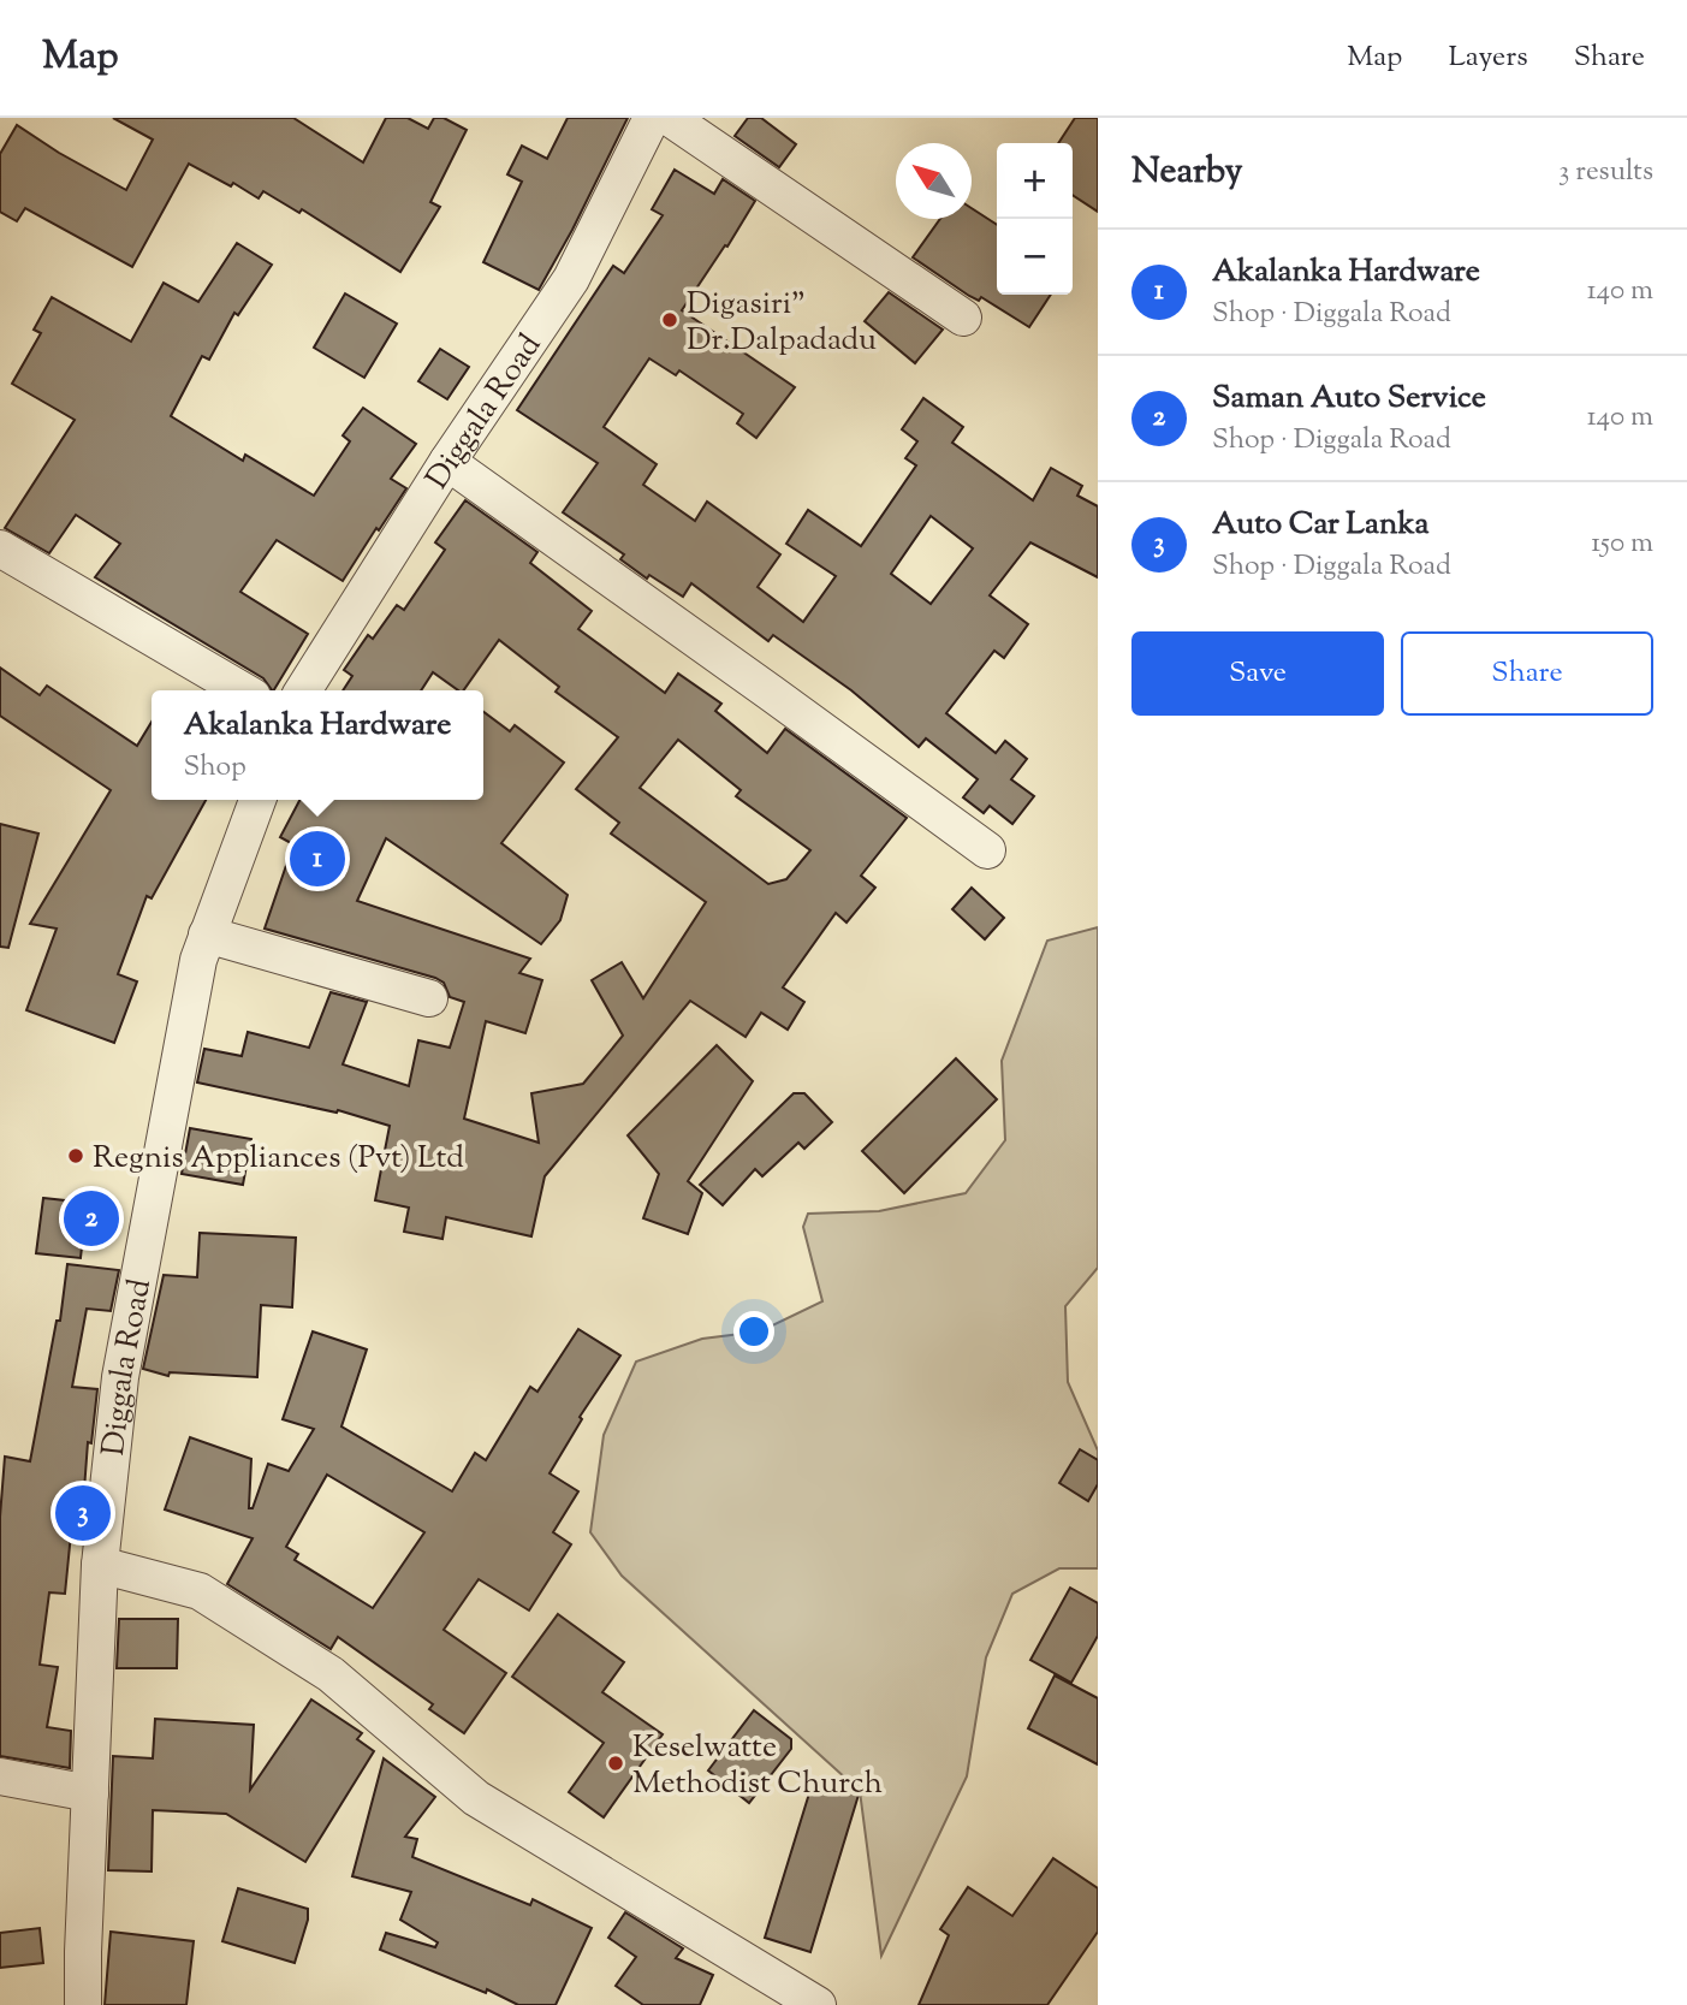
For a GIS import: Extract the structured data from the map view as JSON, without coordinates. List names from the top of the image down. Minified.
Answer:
{"streets":{"street":["Diggala Road"]},"places":["Digasiri\" Dr.Dalpadadu","Regnis Appliances (Pvt) Ltd","Keselwatte Methodist Church"],"north":"top left","page":{"header":"Map","nav":["Map","Layers","Share"],"heading":["Nearby","3 results"],"map_buttons":["+","−"],"list":[{"mark":"1","name":"Akalanka Hardware","note":"Shop · Diggala Road","value":"140 m"},{"mark":"2","name":"Saman Auto Service","note":"Shop · Diggala Road","value":"140 m"},{"mark":"3","name":"Auto Car Lanka","note":"Shop · Diggala Road","value":"150 m"}],"buttons":["Save","Share"],"popup":["Akalanka Hardware","Shop"],"pins":["1","2","3"]}}
